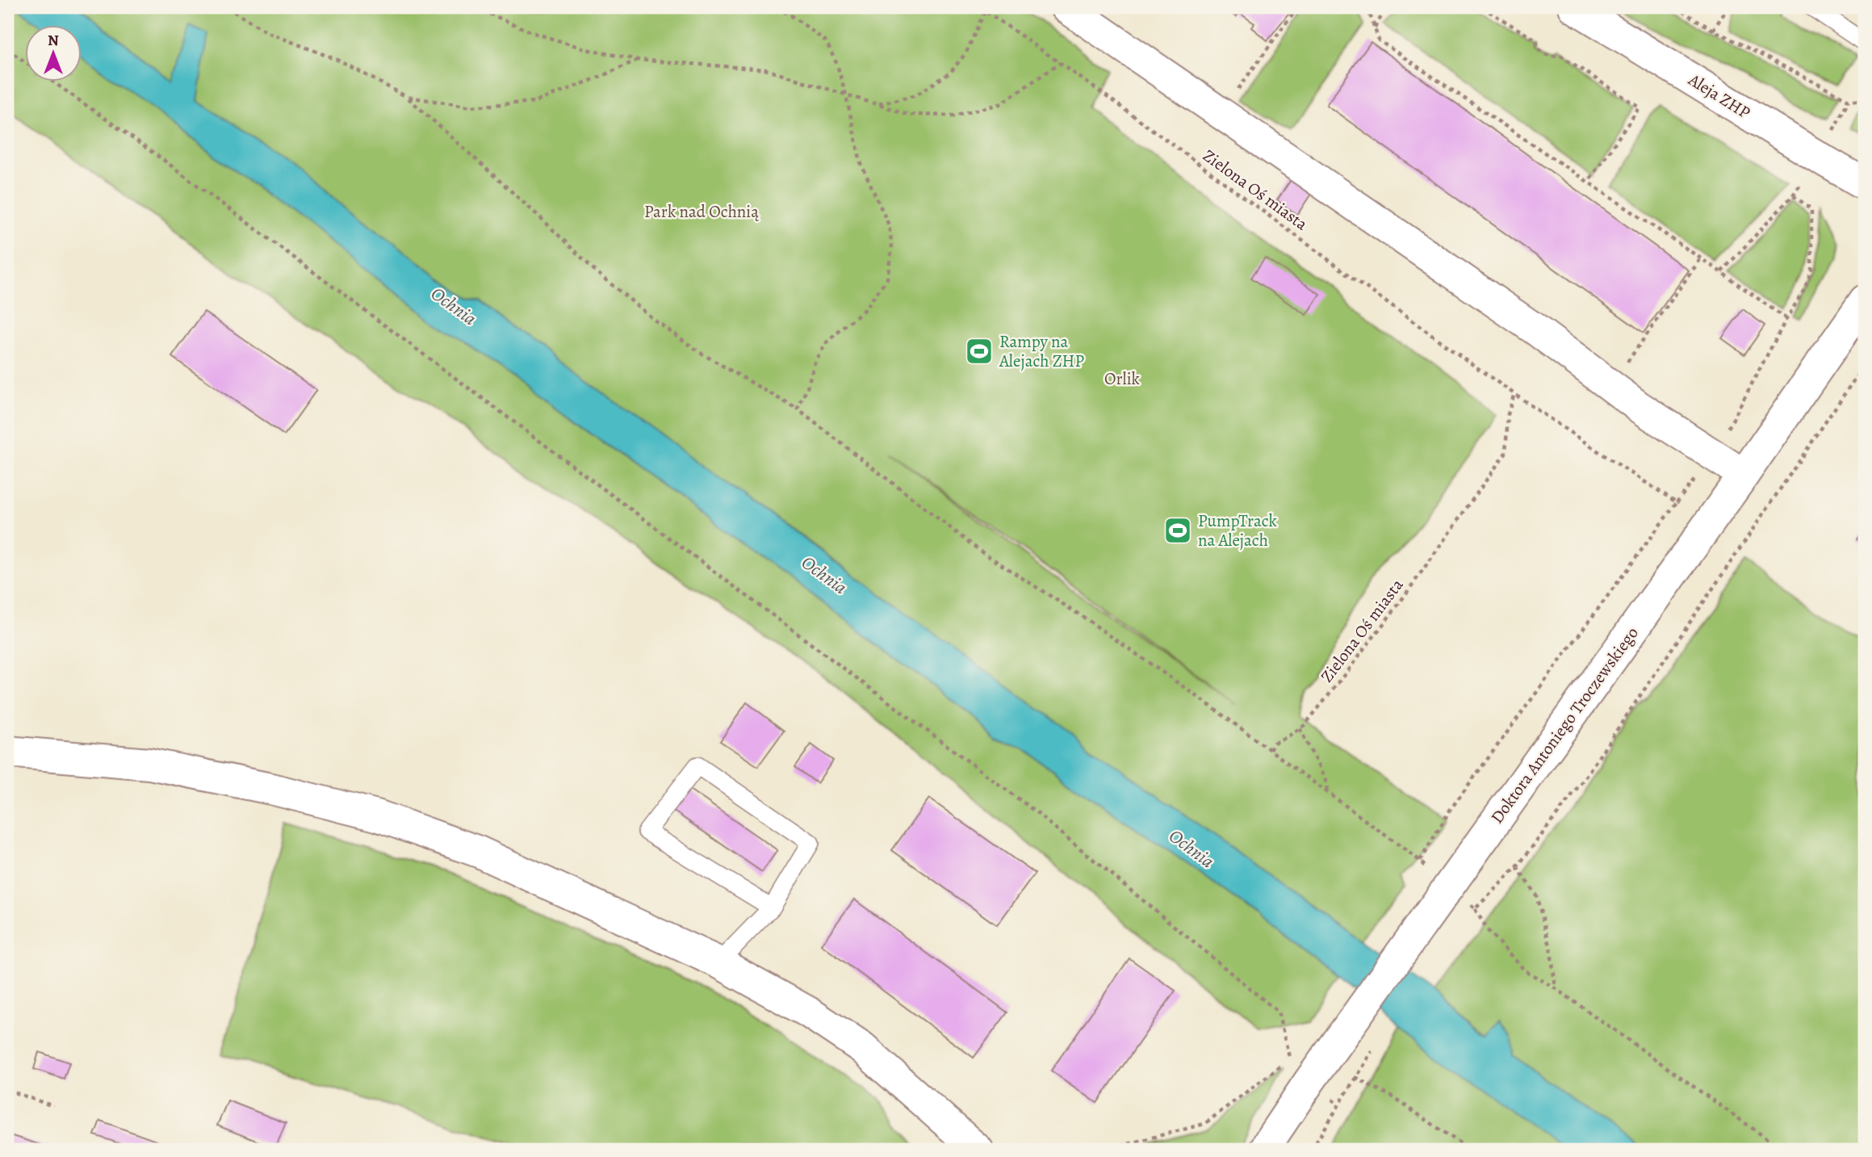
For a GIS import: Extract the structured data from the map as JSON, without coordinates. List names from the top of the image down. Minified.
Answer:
{"streets":{"street":["Aleja ZHP","Doktora Antoniego Troczewskiego"],"path":["Zielona Oś miasta"]},"water":["Ochnia"],"parks":["Park nad Ochnią","Orlik"],"places":{"sports":["Rampy na Alejach ZHP","PumpTrack na Alejach"]},"north":"top"}
